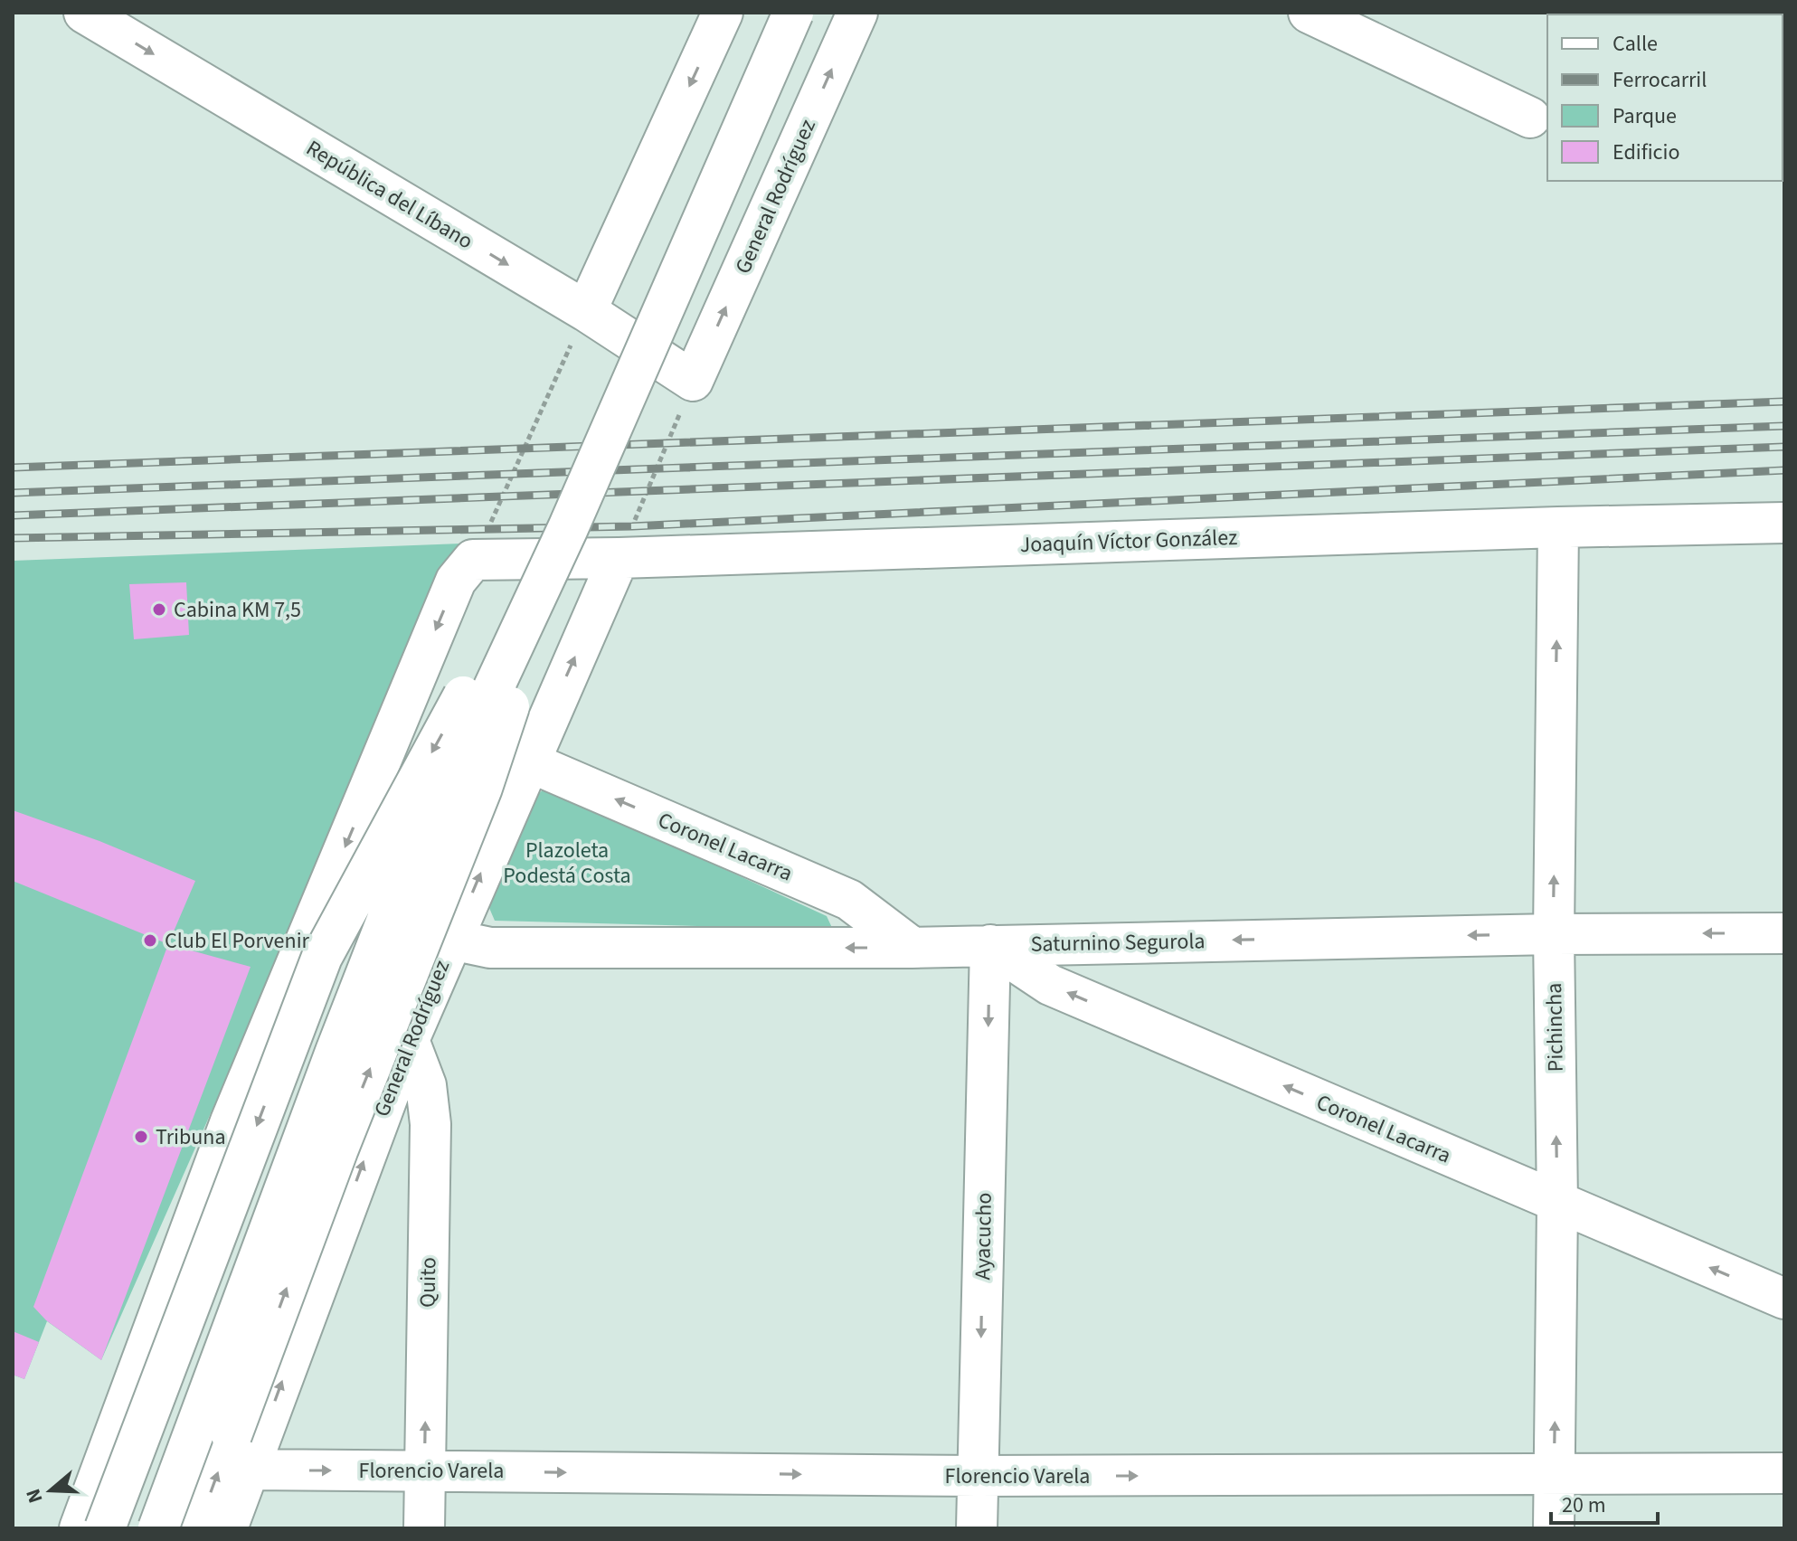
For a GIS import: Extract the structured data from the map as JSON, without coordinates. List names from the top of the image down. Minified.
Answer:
{"streets":{"street":["República del Líbano","General Rodríguez","Joaquín Víctor González","Coronel Lacarra","Saturnino Segurola","Pichincha","Ayacucho","Quito","Florencio Varela"]},"crossings":[["República del Líbano","General Rodríguez"],["General Rodríguez","Joaquín Víctor González"],["General Rodríguez","Coronel Lacarra"],["General Rodríguez","Saturnino Segurola"],["General Rodríguez","Quito"],["General Rodríguez","Florencio Varela"],["Joaquín Víctor González","Pichincha"],["Coronel Lacarra","Saturnino Segurola"],["Coronel Lacarra","Pichincha"],["Coronel Lacarra","Ayacucho"],["Saturnino Segurola","Pichincha"],["Saturnino Segurola","Ayacucho"],["Pichincha","Florencio Varela"],["Ayacucho","Florencio Varela"],["Quito","Florencio Varela"]],"one_way":["República del Líbano","Coronel Lacarra","Saturnino Segurola","Pichincha","Ayacucho","Florencio Varela"],"parks":["Plazoleta Podestá Costa"],"places":["Cabina KM 7,5","Club El Porvenir","Tribuna"],"legend":["Calle","Ferrocarril","Parque","Edificio"],"scale_bar":"20 m","north":"left"}
